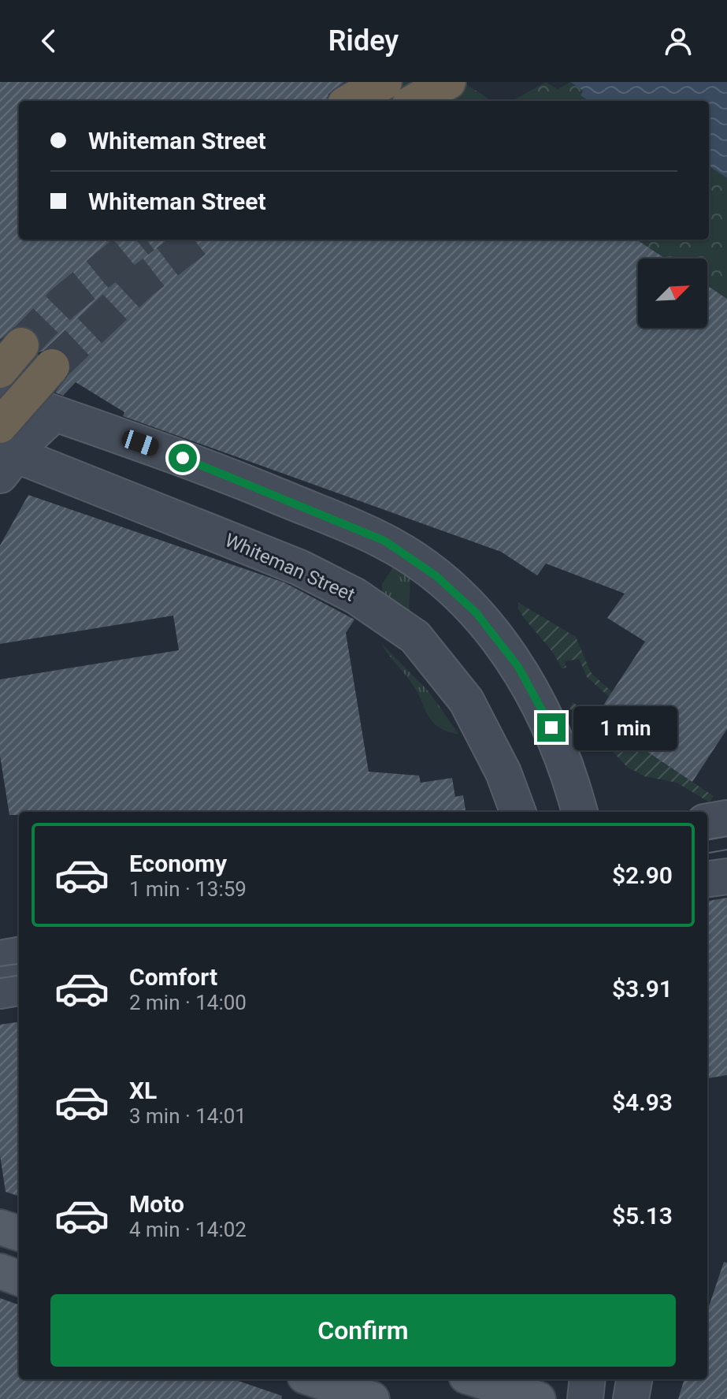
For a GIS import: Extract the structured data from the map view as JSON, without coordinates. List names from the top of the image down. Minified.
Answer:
{"streets":{"street":["Whiteman Street"]},"north":"top right","page":{"header":"Ridey","banner":["Whiteman Street","Whiteman Street"],"bubble":"1 min","list":[{"name":"Economy","note":"1 min · 13:59","value":"$2.90"},{"name":"Comfort","note":"2 min · 14:00","value":"$3.91"},{"name":"XL","note":"3 min · 14:01","value":"$4.93"},{"name":"Moto","note":"4 min · 14:02","value":"$5.13"}],"buttons":"Confirm"}}
